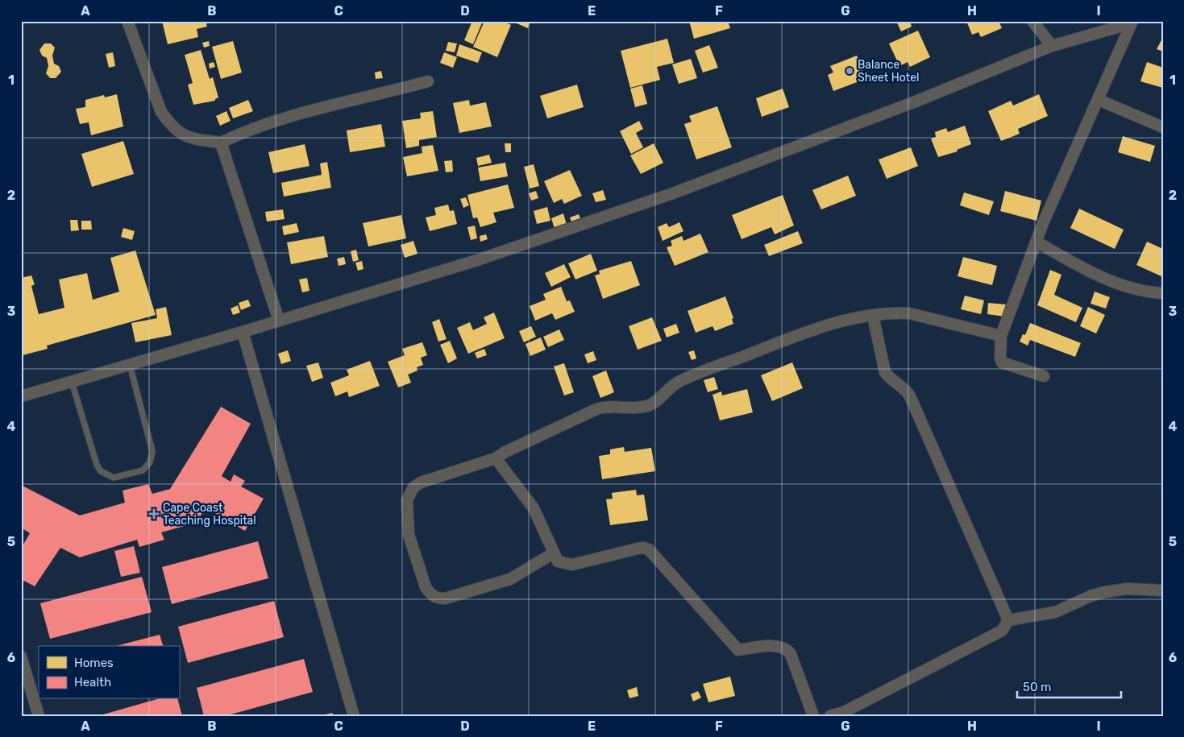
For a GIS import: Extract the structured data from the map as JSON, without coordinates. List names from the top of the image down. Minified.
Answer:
{"places":{"other":["Balance Sheet Hotel"],"health":["Cape Coast Teaching Hospital"]},"legend":["Homes","Health"],"scale_bar":"50 m","grid":{"columns":["A","B","C","D","E","F","G","H","I"],"rows":["1","2","3","4","5","6"]}}
